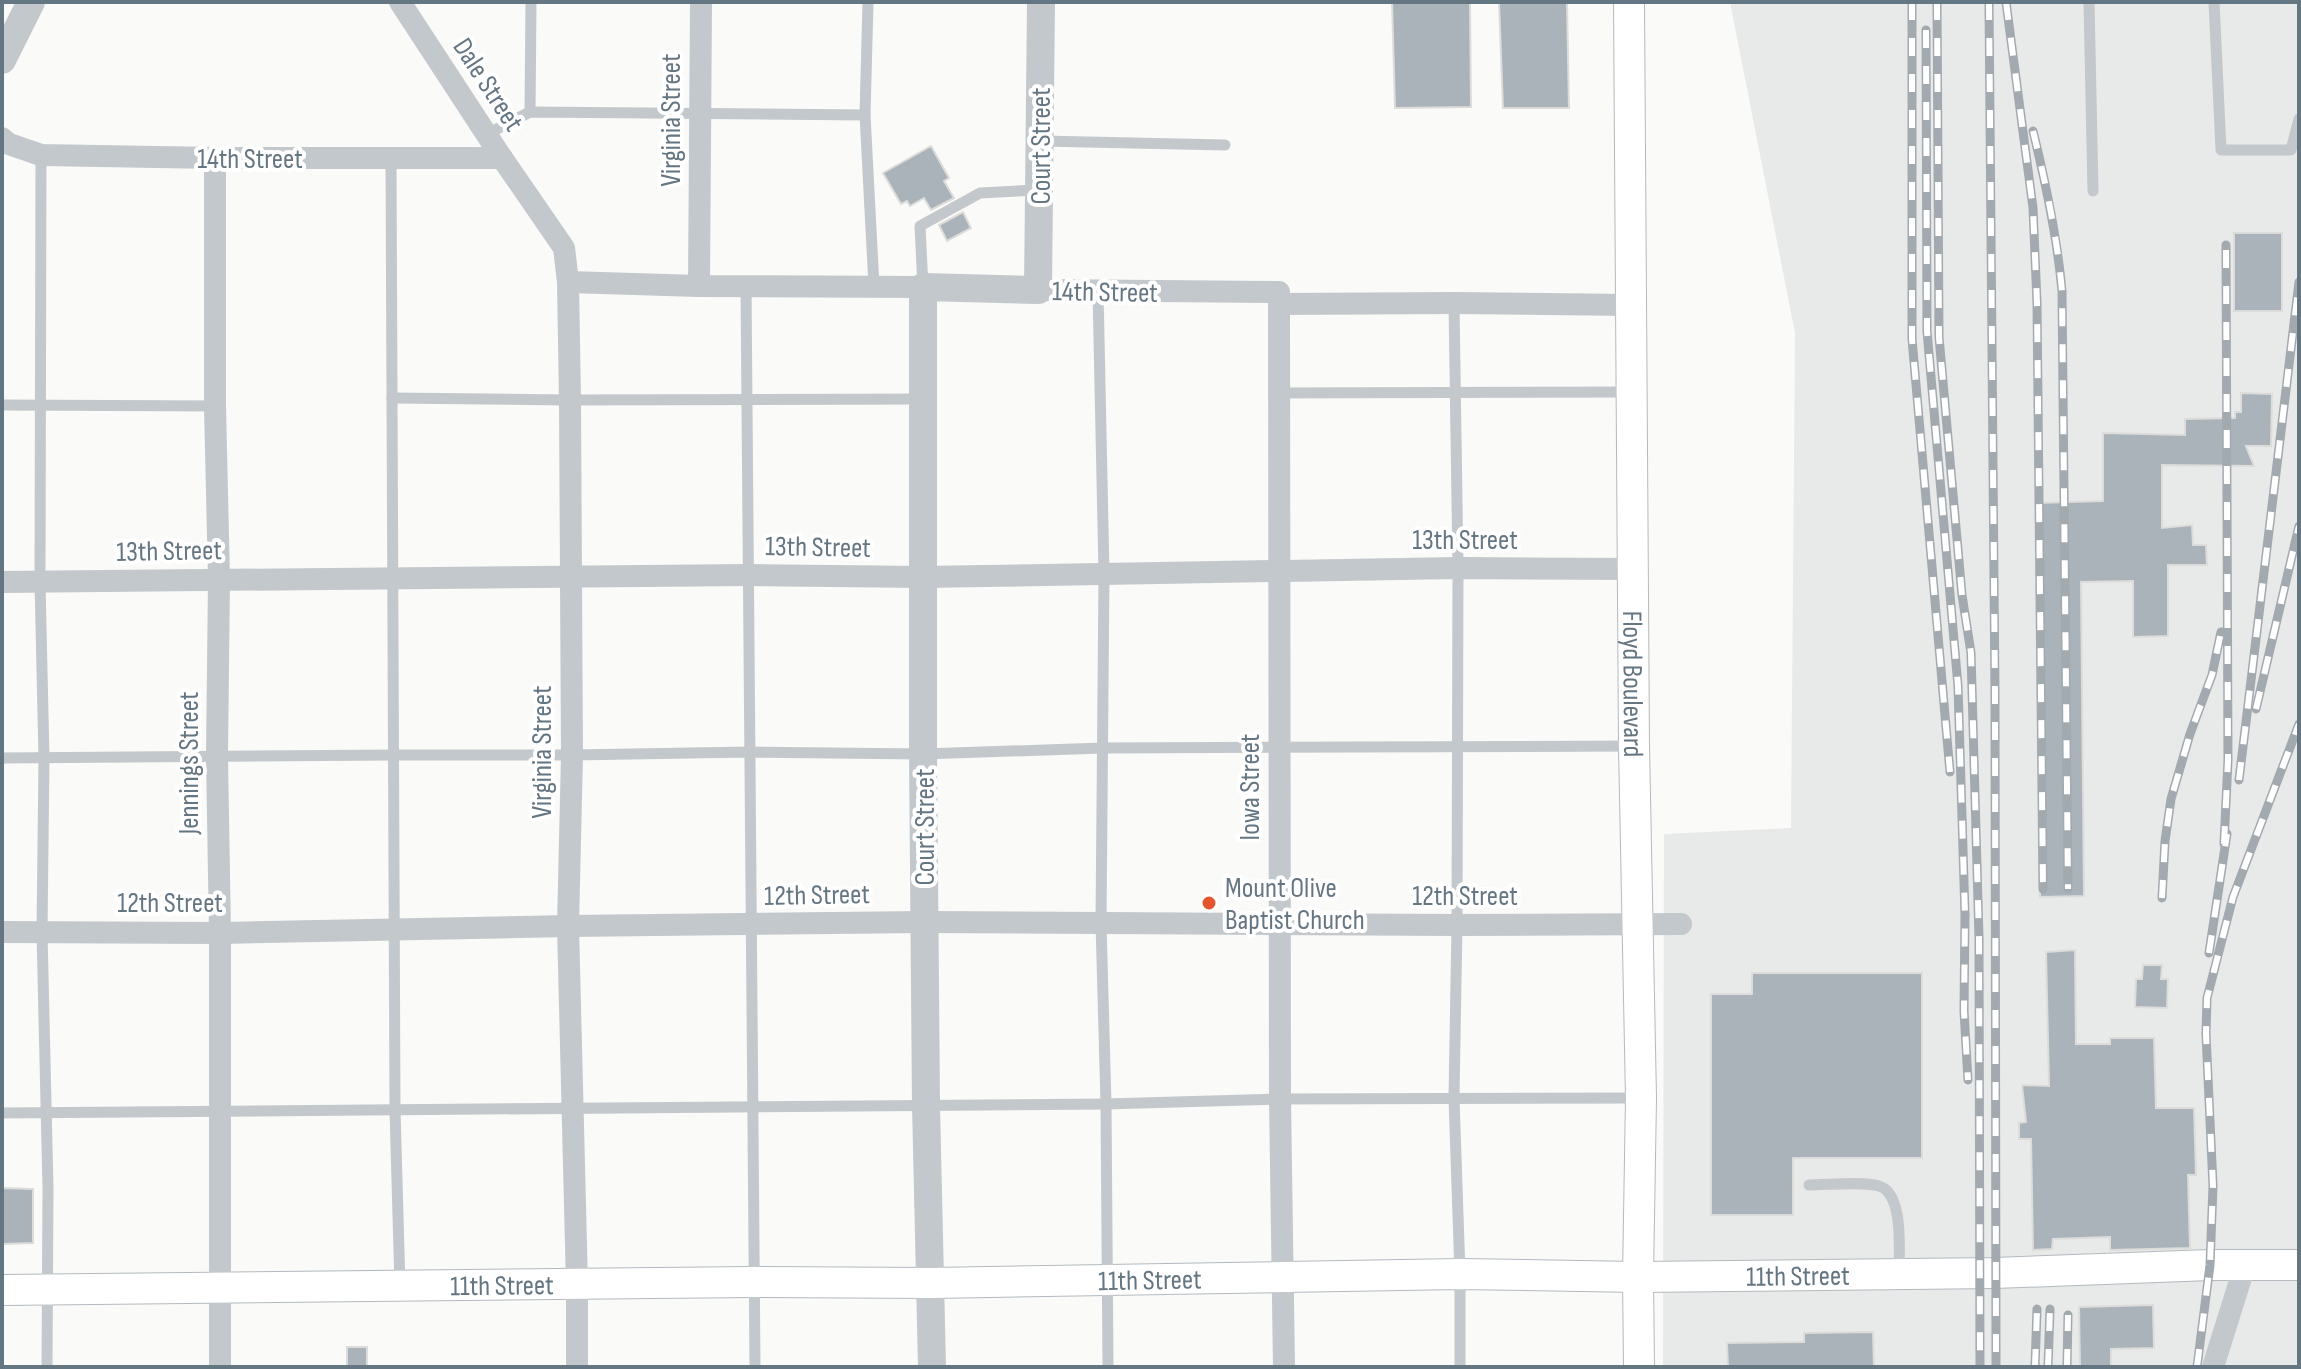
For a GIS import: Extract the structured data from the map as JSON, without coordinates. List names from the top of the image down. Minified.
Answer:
{"streets":{"main road":["Floyd Boulevard","11th Street"],"street":["Dale Street","Virginia Street","Court Street","14th Street","13th Street","Jennings Street","Iowa Street","12th Street"]},"crossings":[["Dale Street","Virginia Street"],["Dale Street","14th Street"],["Virginia Street","14th Street"],["Virginia Street","13th Street"],["Virginia Street","12th Street"],["Virginia Street","11th Street"],["Court Street","14th Street"],["Court Street","13th Street"],["Court Street","12th Street"],["Court Street","11th Street"],["14th Street","Floyd Boulevard"],["14th Street","Jennings Street"],["14th Street","Iowa Street"],["13th Street","Floyd Boulevard"],["13th Street","Jennings Street"],["13th Street","Iowa Street"],["Floyd Boulevard","12th Street"],["Floyd Boulevard","11th Street"],["Jennings Street","12th Street"],["Jennings Street","11th Street"],["Iowa Street","12th Street"],["Iowa Street","11th Street"]],"places":["Mount Olive Baptist Church"]}
